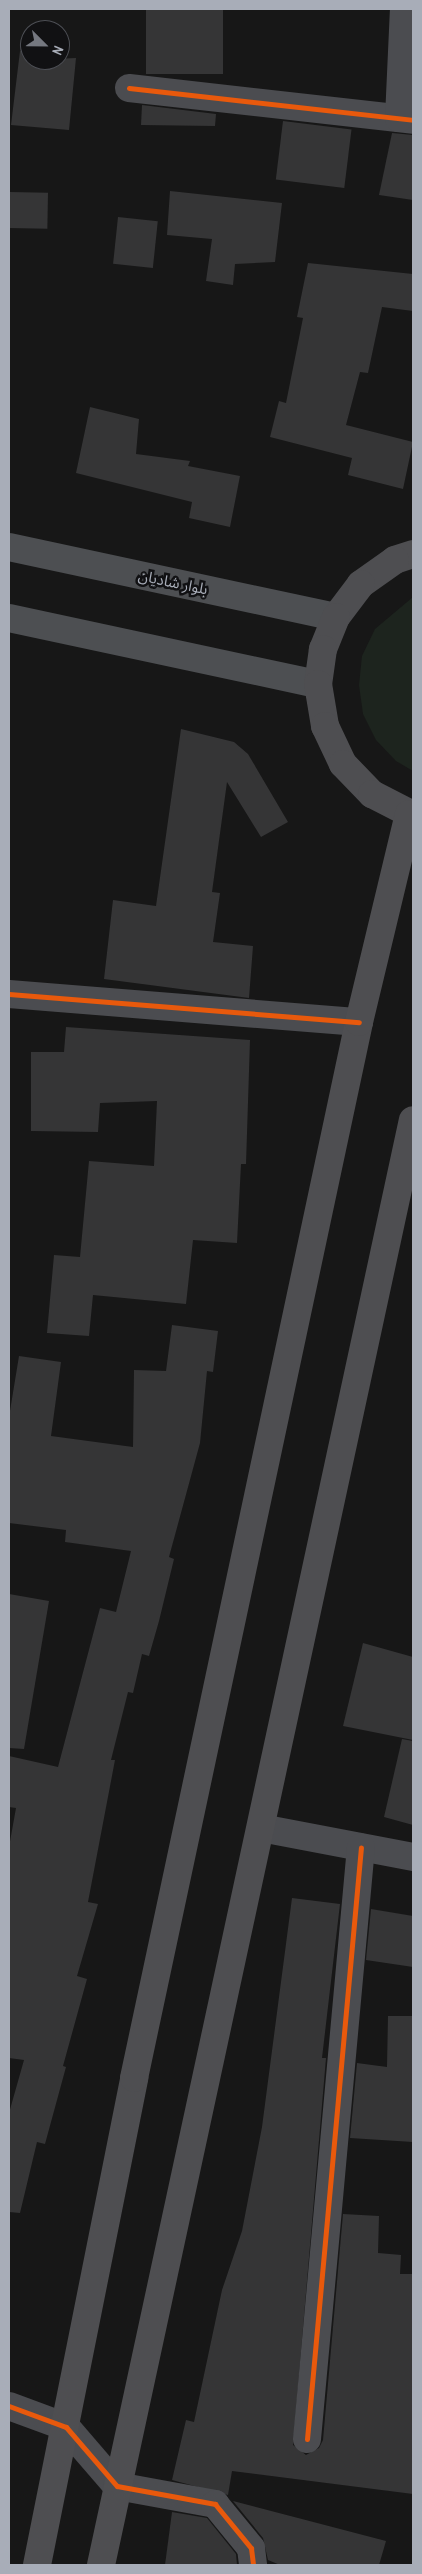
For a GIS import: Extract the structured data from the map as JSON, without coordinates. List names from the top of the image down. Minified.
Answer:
{"streets":{"main road":["بلوار شادیان"]},"north":"bottom right"}
